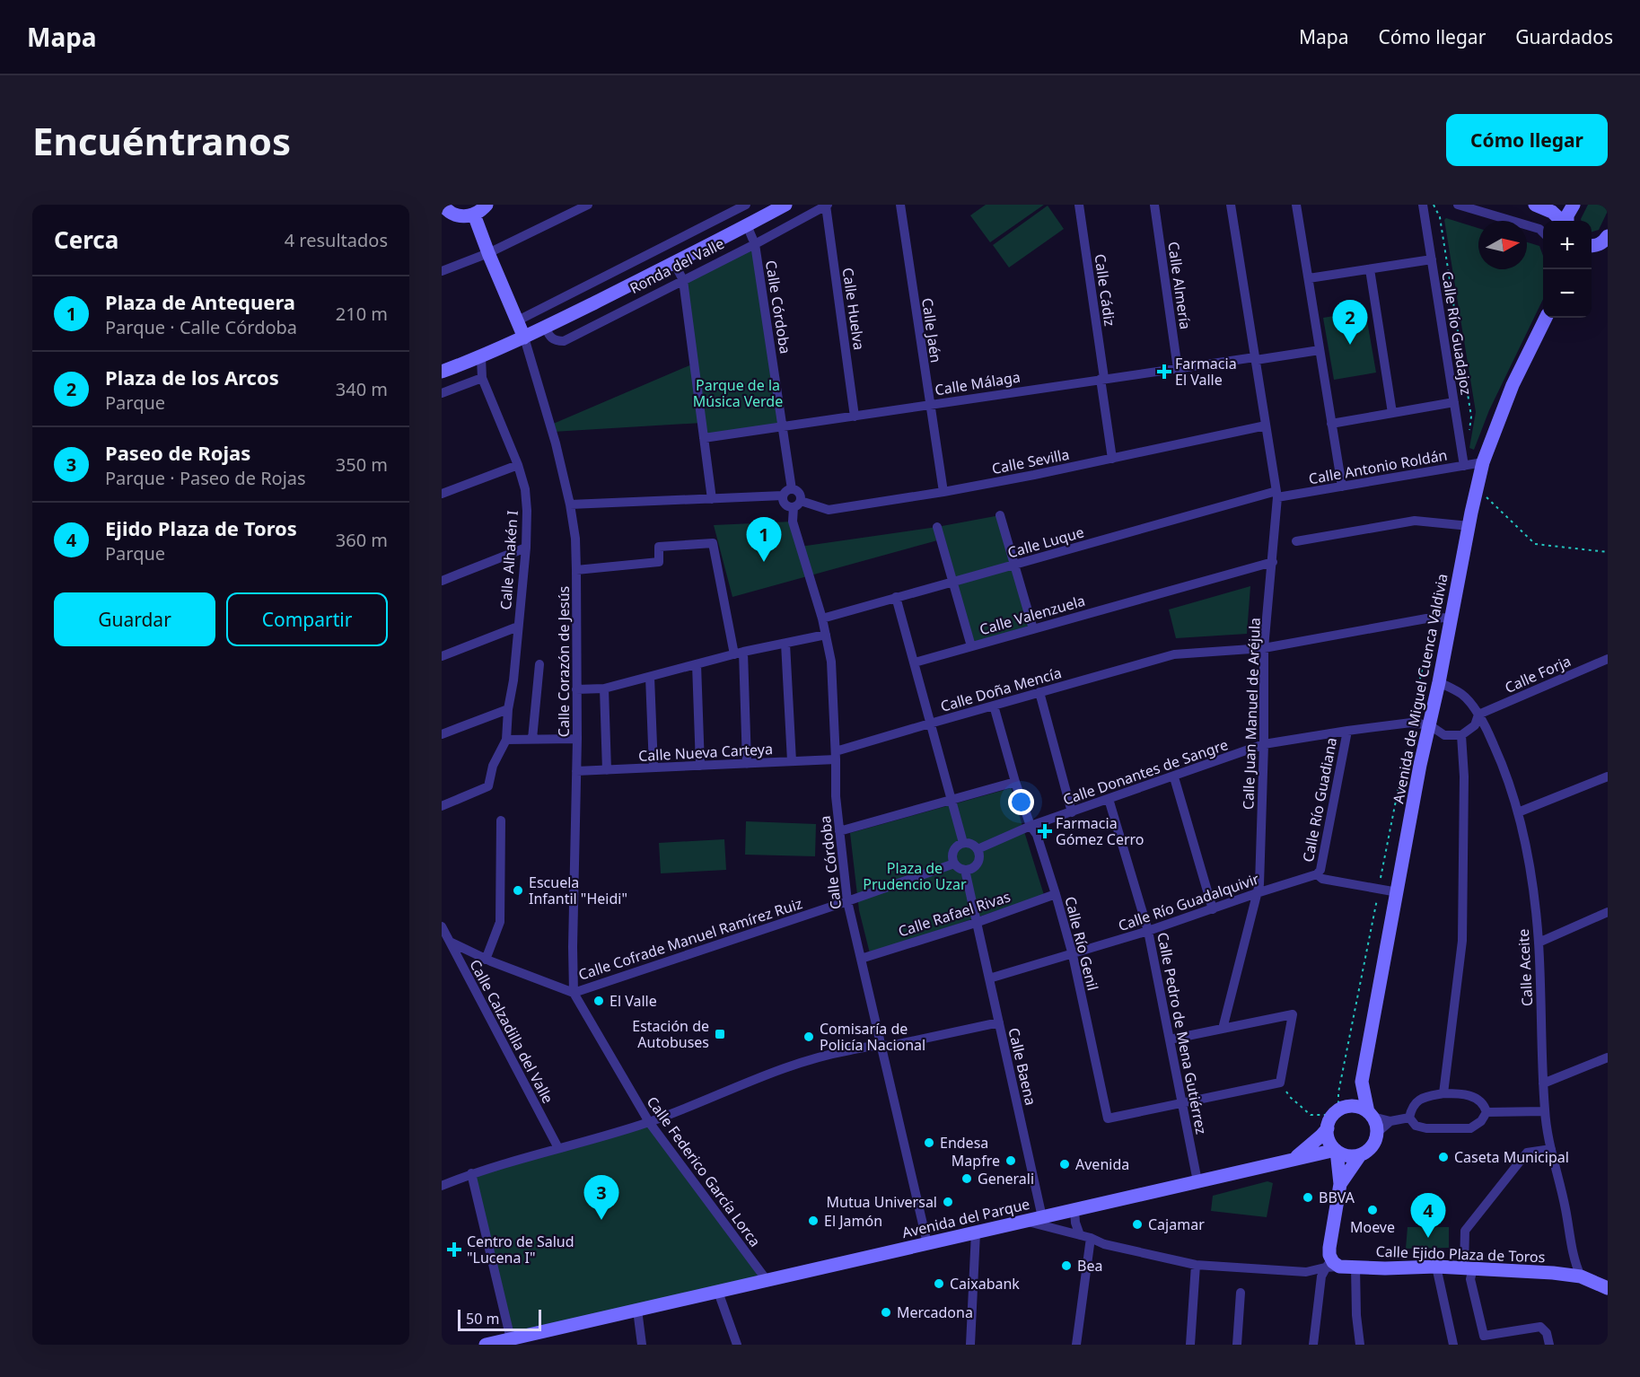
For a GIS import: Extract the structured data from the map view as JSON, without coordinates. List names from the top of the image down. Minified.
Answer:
{"streets":{"street":["Ronda del Valle","Calle Almería","Calle Cádiz","Calle Córdoba","Calle Huelva","Calle Jaén","Calle Río Guadajoz","Calle Málaga","Calle Sevilla","Calle Antonio Roldán","Calle Luque","Calle Alhakén I","Calle Valenzuela","Calle Corazón de Jesús","Calle Forja","Avenida de Miguel Cuenca Valdivia","Calle Doña Mencía","Calle Juan Manuel de Aréjula","Calle Nueva Carteya","Calle Donantes de Sangre","Calle Río Guadiana","Calle Río Guadalquivir","Calle Rafael Rivas","Calle Cofrade Manuel Ramírez Ruiz","Calle Río Genil","Calle Aceite","Calle Calzadilla del Valle","Calle Pedro de Mena Gutiérrez","Calle Baena","Calle Federico García Lorca","Avenida del Parque","Calle Ejido Plaza de Toros"]},"crossings":[["Ronda del Valle","Calle Córdoba"],["Ronda del Valle","Calle Huelva"],["Ronda del Valle","Calle Alhakén I"],["Ronda del Valle","Calle Corazón de Jesús"],["Calle Almería","Calle Málaga"],["Calle Cádiz","Calle Málaga"],["Calle Cádiz","Calle Sevilla"],["Calle Córdoba","Calle Málaga"],["Calle Córdoba","Calle Sevilla"],["Calle Córdoba","Calle Luque"],["Calle Córdoba","Calle Doña Mencía"],["Calle Córdoba","Calle Nueva Carteya"],["Calle Córdoba","Calle Rafael Rivas"],["Calle Córdoba","Calle Cofrade Manuel Ramírez Ruiz"],["Calle Córdoba","Avenida del Parque"],["Calle Huelva","Calle Málaga"],["Calle Jaén","Calle Málaga"],["Calle Jaén","Calle Sevilla"],["Calle Río Guadajoz","Calle Antonio Roldán"],["Calle Málaga","Calle Juan Manuel de Aréjula"],["Calle Sevilla","Calle Juan Manuel de Aréjula"],["Calle Antonio Roldán","Calle Luque"],["Calle Antonio Roldán","Avenida de Miguel Cuenca Valdivia"],["Calle Antonio Roldán","Calle Juan Manuel de Aréjula"],["Calle Luque","Calle Juan Manuel de Aréjula"],["Calle Valenzuela","Calle Juan Manuel de Aréjula"],["Calle Corazón de Jesús","Calle Nueva Carteya"],["Calle Corazón de Jesús","Calle Cofrade Manuel Ramírez Ruiz"],["Calle Corazón de Jesús","Calle Federico García Lorca"],["Calle Forja","Calle Aceite"],["Avenida de Miguel Cuenca Valdivia","Calle Doña Mencía"],["Avenida de Miguel Cuenca Valdivia","Calle Donantes de Sangre"],["Avenida de Miguel Cuenca Valdivia","Calle Aceite"],["Avenida de Miguel Cuenca Valdivia","Avenida del Parque"],["Calle Doña Mencía","Calle Juan Manuel de Aréjula"],["Calle Doña Mencía","Calle Nueva Carteya"],["Calle Doña Mencía","Calle Río Genil"],["Calle Juan Manuel de Aréjula","Calle Donantes de Sangre"],["Calle Juan Manuel de Aréjula","Calle Río Guadalquivir"],["Calle Donantes de Sangre","Calle Río Guadiana"],["Calle Donantes de Sangre","Calle Río Genil"],["Calle Donantes de Sangre","Calle Pedro de Mena Gutiérrez"],["Calle Donantes de Sangre","Calle Baena"],["Calle Río Guadiana","Calle Río Guadalquivir"],["Calle Río Guadalquivir","Calle Río Genil"],["Calle Río Guadalquivir","Calle Pedro de Mena Gutiérrez"],["Calle Río Guadalquivir","Calle Baena"],["Calle Rafael Rivas","Calle Río Genil"],["Calle Rafael Rivas","Calle Baena"],["Calle Cofrade Manuel Ramírez Ruiz","Calle Federico García Lorca"],["Calle Río Genil","Calle Pedro de Mena Gutiérrez"],["Calle Aceite","Calle Ejido Plaza de Toros"],["Calle Pedro de Mena Gutiérrez","Avenida del Parque"],["Calle Baena","Avenida del Parque"],["Calle Federico García Lorca","Avenida del Parque"],["Avenida del Parque","Calle Ejido Plaza de Toros"]],"parks":["Parque de la Música Verde","Plaza de Prudencio Uzar"],"places":{"health":["Farmacia El Valle","Farmacia Gómez Cerro","Centro de Salud \"Lucena I\""],"other":["Escuela Infantil \"Heidi\"","El Valle","Comisaría de Policía Nacional","Endesa","Caseta Municipal","Mapfre","Avenida","Generali","BBVA","Mutua Universal","Moeve","El Jamón","Cajamar","Bea","Caixabank","Mercadona"],"transit":["Estación de Autobuses"]},"scale_bar":"50 m","north":"right","page":{"header":"Mapa","nav":["Mapa","Cómo llegar","Guardados"],"buttons":["Cómo llegar",["Guardar","Compartir"]],"title":"Encuéntranos","heading":["Cerca","4 resultados"],"map_buttons":["+","−"],"list":[{"mark":"1","name":"Plaza de Antequera","note":"Parque · Calle Córdoba","value":"210 m"},{"mark":"2","name":"Plaza de los Arcos","note":"Parque","value":"340 m"},{"mark":"3","name":"Paseo de Rojas","note":"Parque · Paseo de Rojas","value":"350 m"},{"mark":"4","name":"Ejido Plaza de Toros","note":"Parque","value":"360 m"}],"pins":["2","1","3","4"],"scale":"50 m"}}
